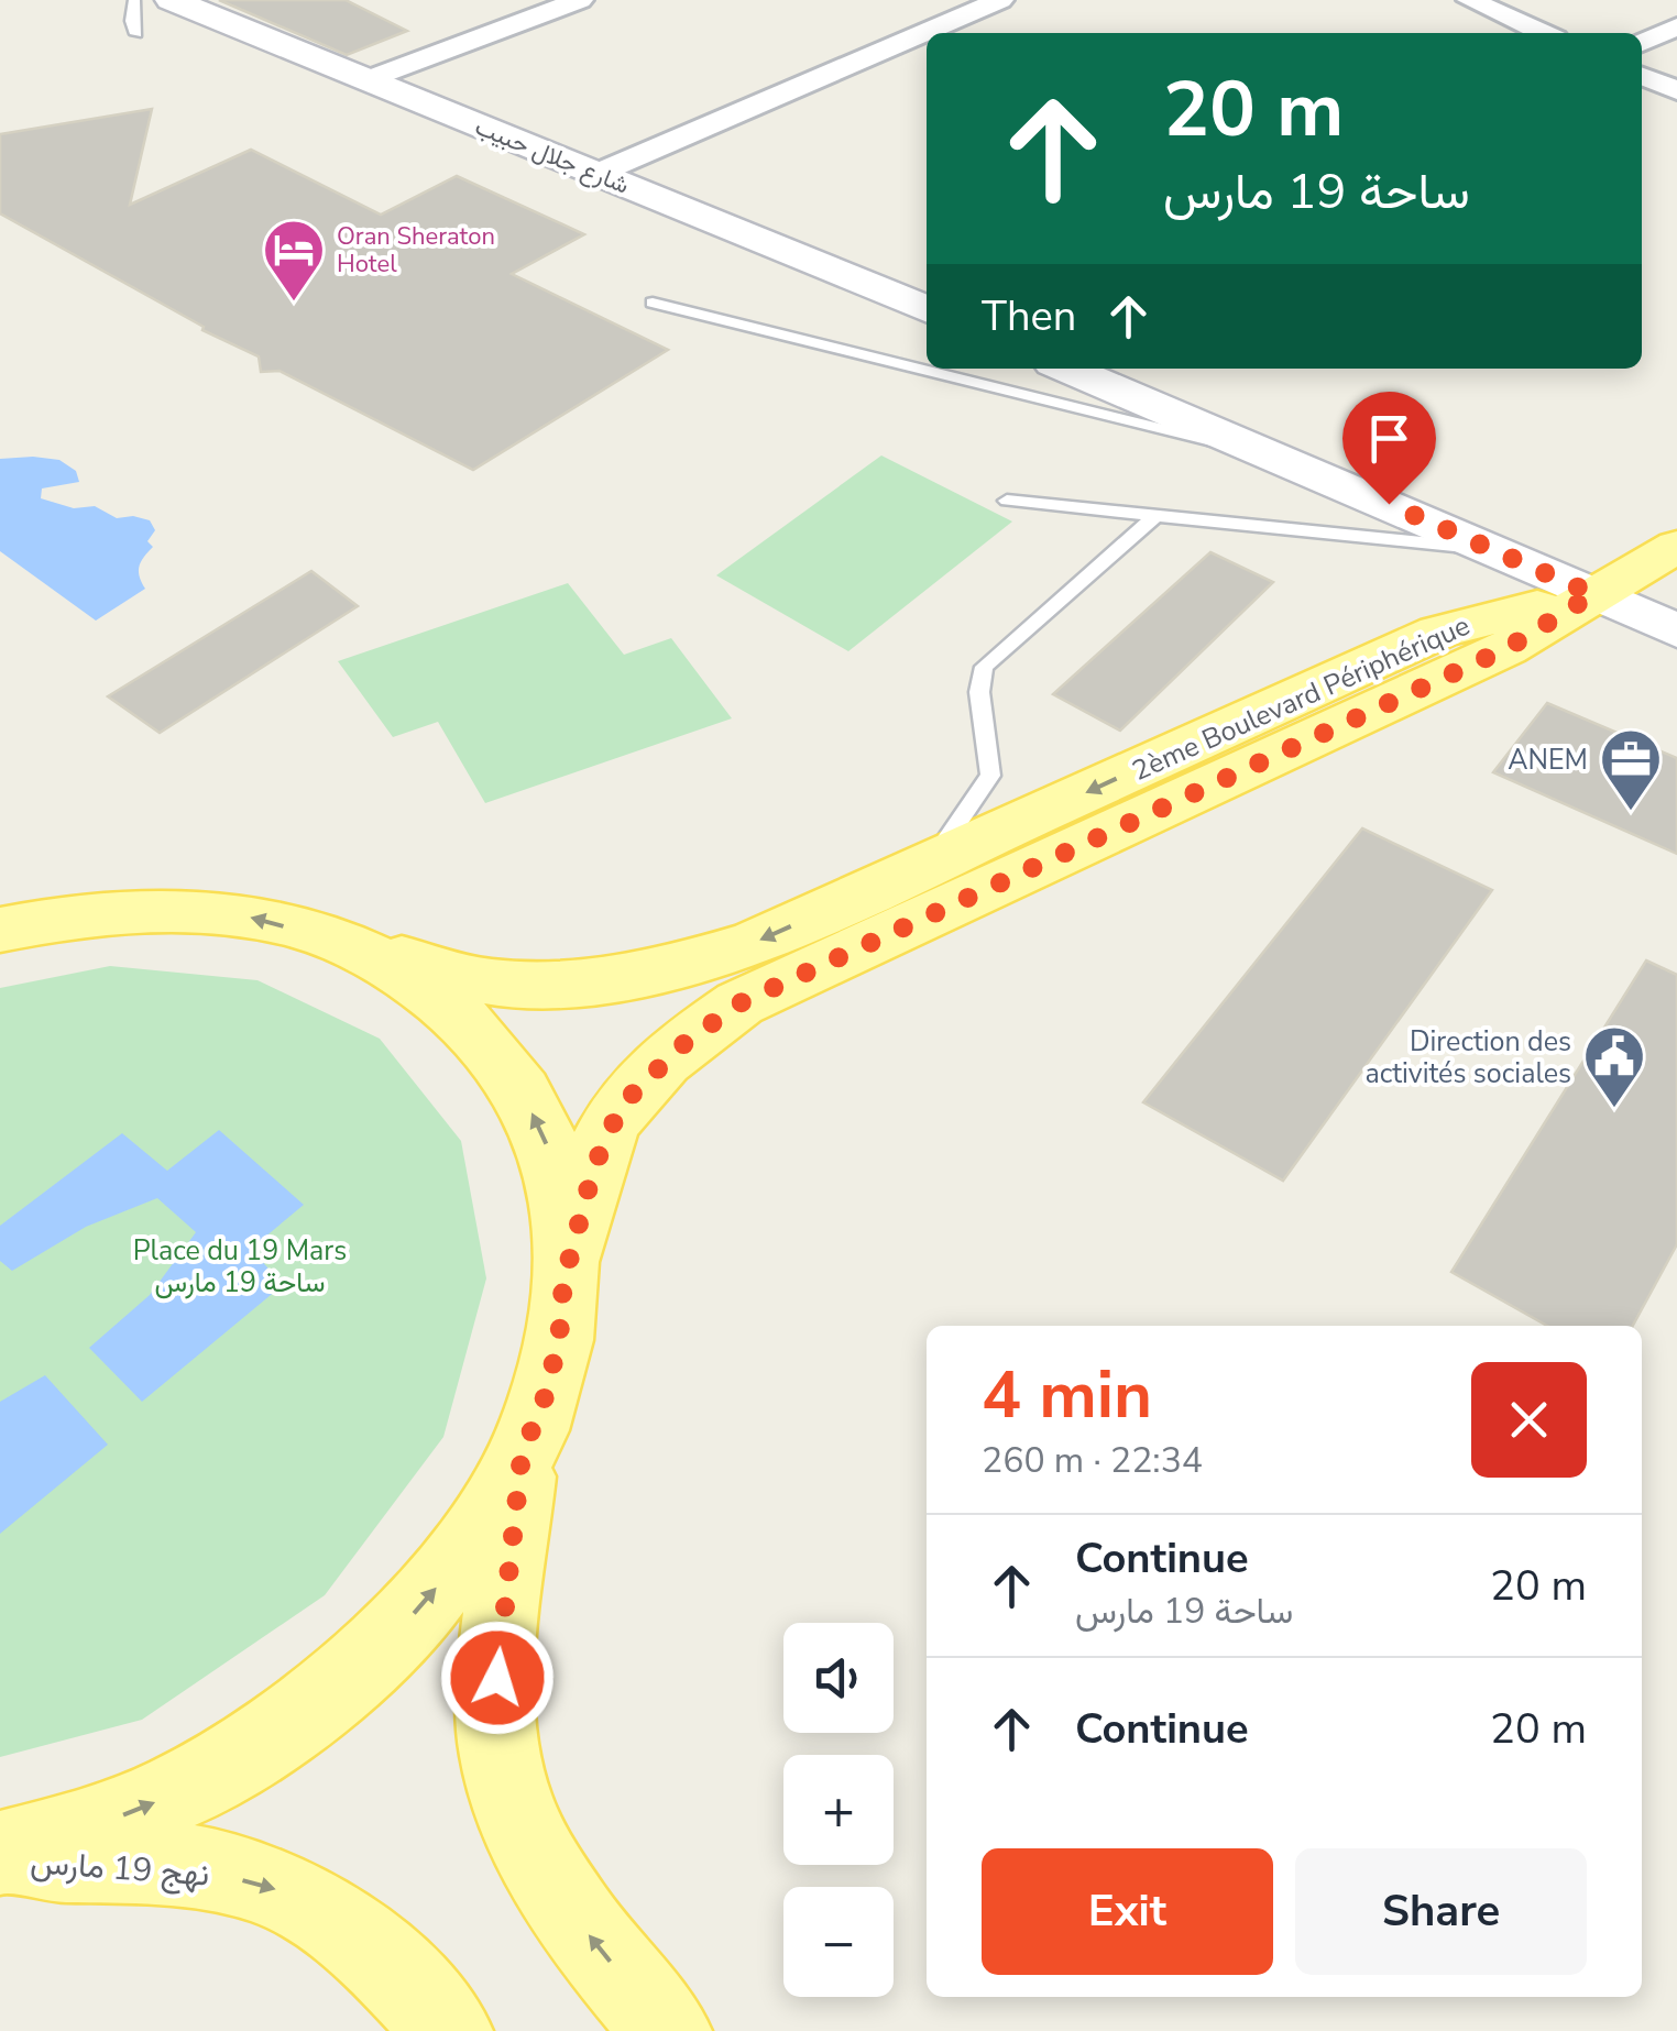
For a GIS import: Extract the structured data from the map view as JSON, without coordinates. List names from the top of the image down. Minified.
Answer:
{"streets":{"main road":["2ème Boulevard Périphérique","نهج 19 مارس"],"street":["شارع جلال حبيب"]},"one_way":["نهج 19 مارس"],"parks":["Place du 19 Mars ساحة 19 مارس"],"places":{"hotel":["Oran Sheraton Hotel"],"office":["ANEM"],"public building":["Direction des activités sociales"]},"page":{"turn":["20 m","ساحة 19 مارس"],"then":"Then","heading":["4 min","260 m · 22:34"],"list":[{"name":"Continue","note":"ساحة 19 مارس","value":"20 m"},{"name":"Continue","value":"20 m"}],"map_buttons":["+","−"],"buttons":["Exit","Share"]}}
